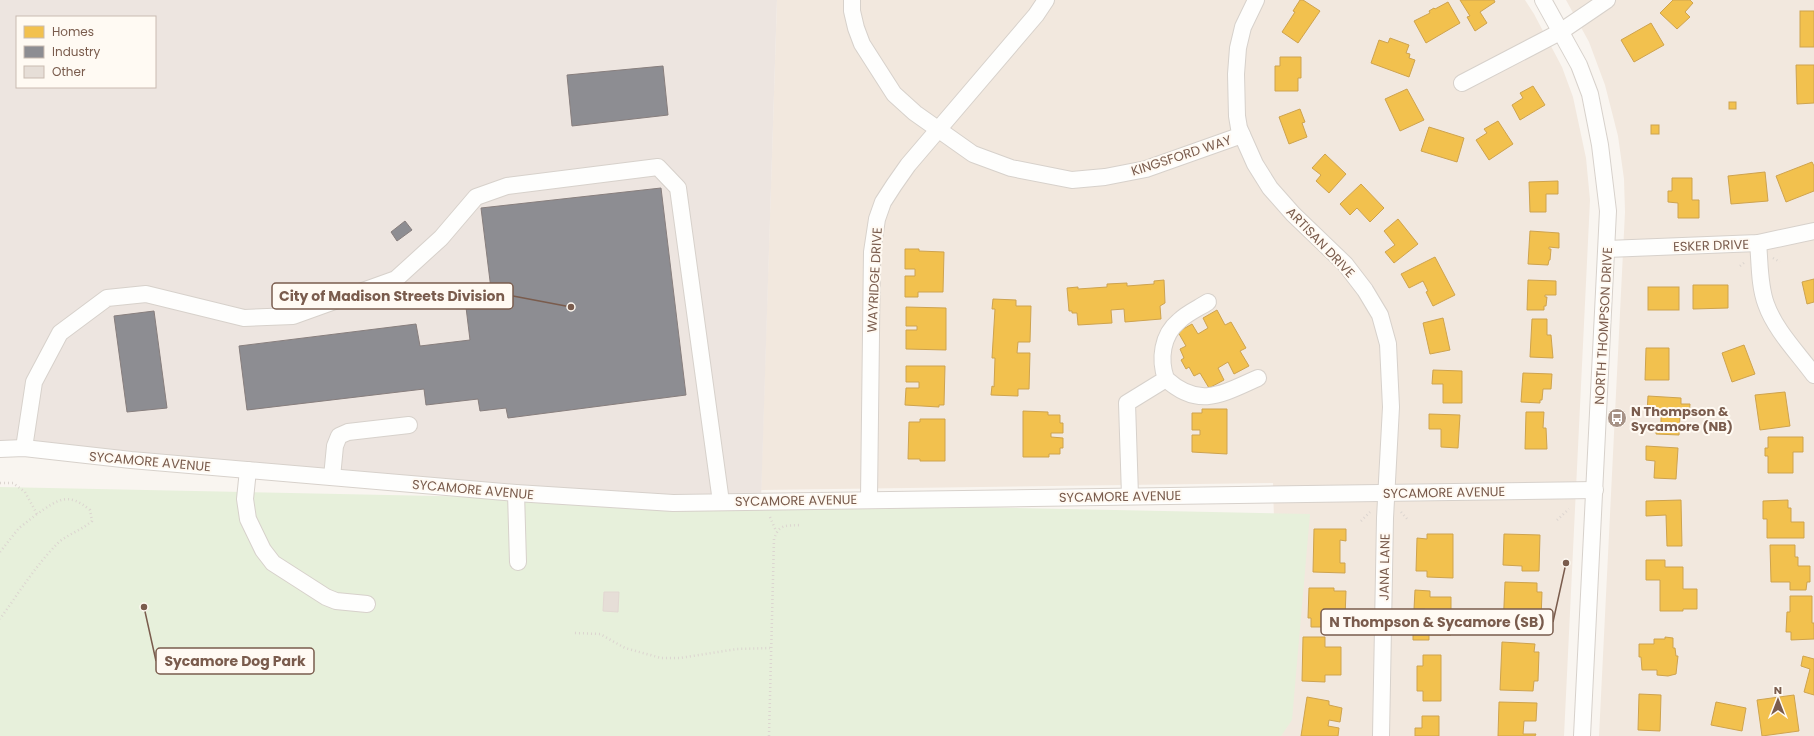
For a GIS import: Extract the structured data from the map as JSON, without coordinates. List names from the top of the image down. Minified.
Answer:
{"streets":{"street":["KINGSFORD WAY","ARTISAN DRIVE","ESKER DRIVE","WAYRIDGE DRIVE","NORTH THOMPSON DRIVE","SYCAMORE AVENUE","JANA LANE"]},"crossings":[["KINGSFORD WAY","ARTISAN DRIVE"],["KINGSFORD WAY","WAYRIDGE DRIVE"],["ARTISAN DRIVE","SYCAMORE AVENUE"],["ARTISAN DRIVE","JANA LANE"],["ESKER DRIVE","NORTH THOMPSON DRIVE"],["WAYRIDGE DRIVE","SYCAMORE AVENUE"],["NORTH THOMPSON DRIVE","SYCAMORE AVENUE"],["SYCAMORE AVENUE","JANA LANE"]],"places":{"other":["City of Madison Streets Division","N Thompson & Sycamore (SB)","Sycamore Dog Park"],"bus stop":["N Thompson & Sycamore (NB)"]},"legend":["Homes","Industry","Other"],"north":"top"}
